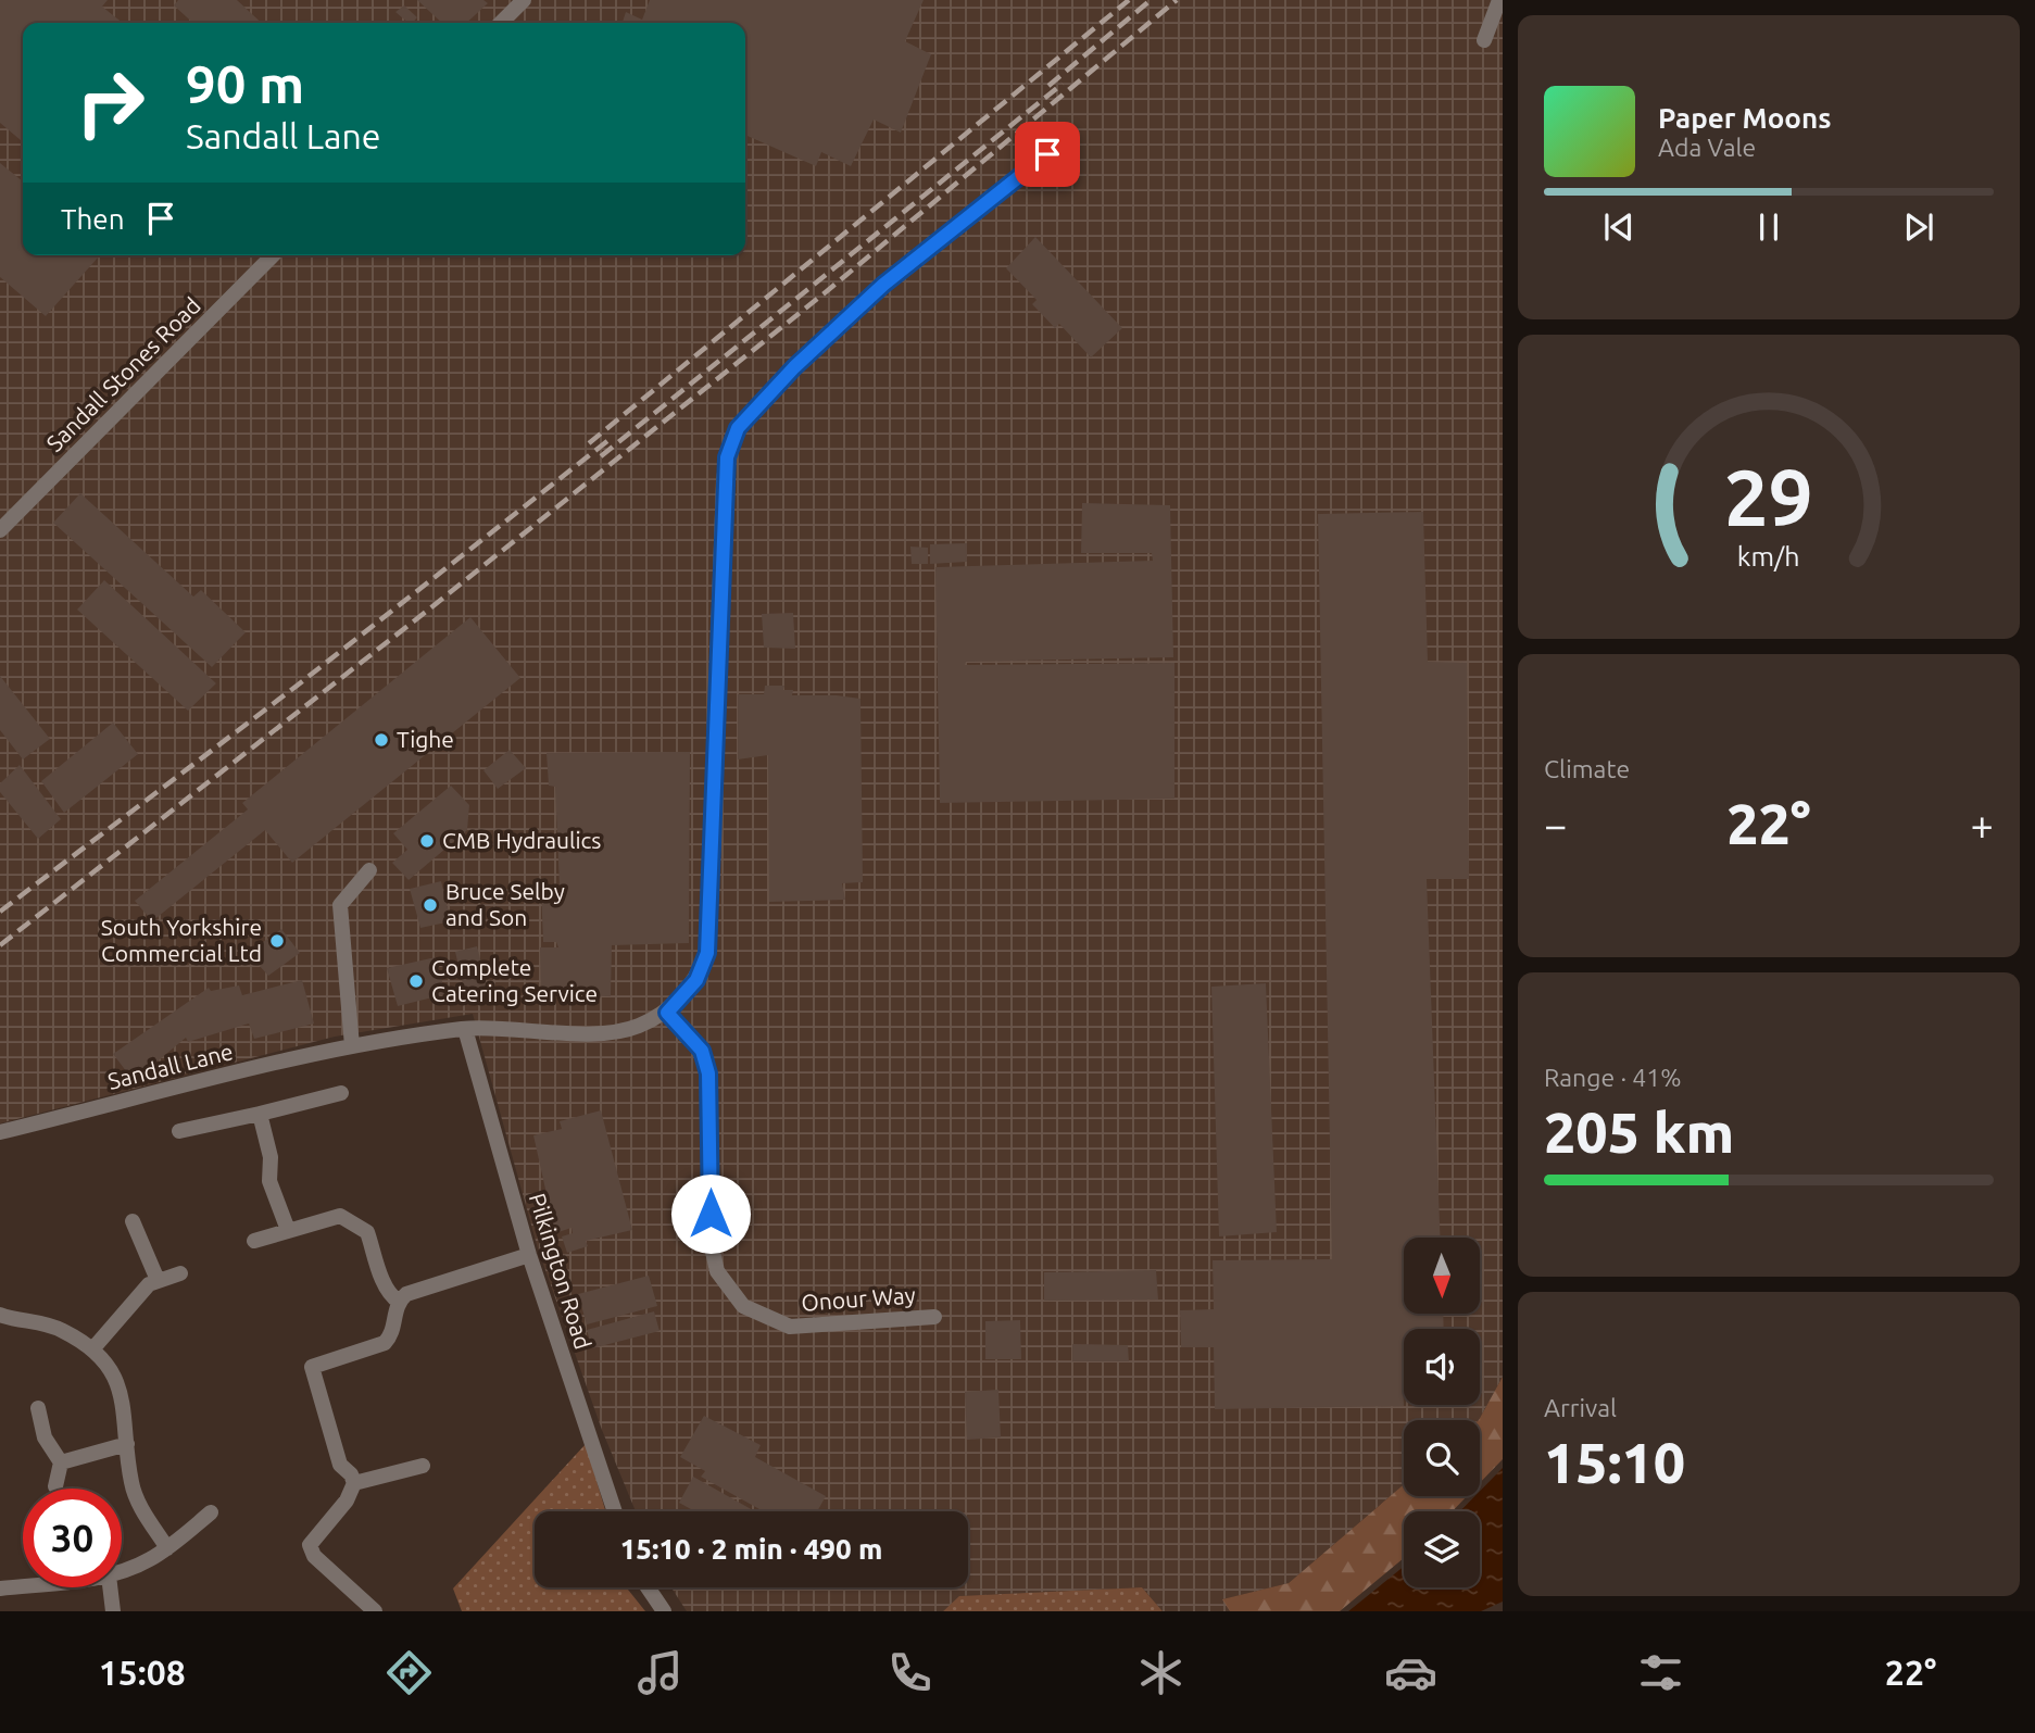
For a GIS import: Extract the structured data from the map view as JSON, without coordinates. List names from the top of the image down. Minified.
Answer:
{"streets":{"street":["Sandall Stones Road","Sandall Lane","Pilkington Road","Onour Way"]},"crossings":[["Sandall Lane","Pilkington Road"],["Sandall Lane","Onour Way"]],"places":["Tighe","CMB Hydraulics","Bruce Selby and Son","South Yorkshire Commercial Ltd","Complete Catering Service"],"north":"bottom","page":{"turn":["90 m","Sandall Lane"],"song":["Paper Moons","Ada Vale"],"then":"Then","tile":["Climate",["Range · 41%","205 km"],["Arrival","15:10"]],"heat":["−","22°","+"],"limit":"30","trip":"15:10 · 2 min · 490 m","tabs":["15:08","22°"],"gauge":["29","km/h"]}}
